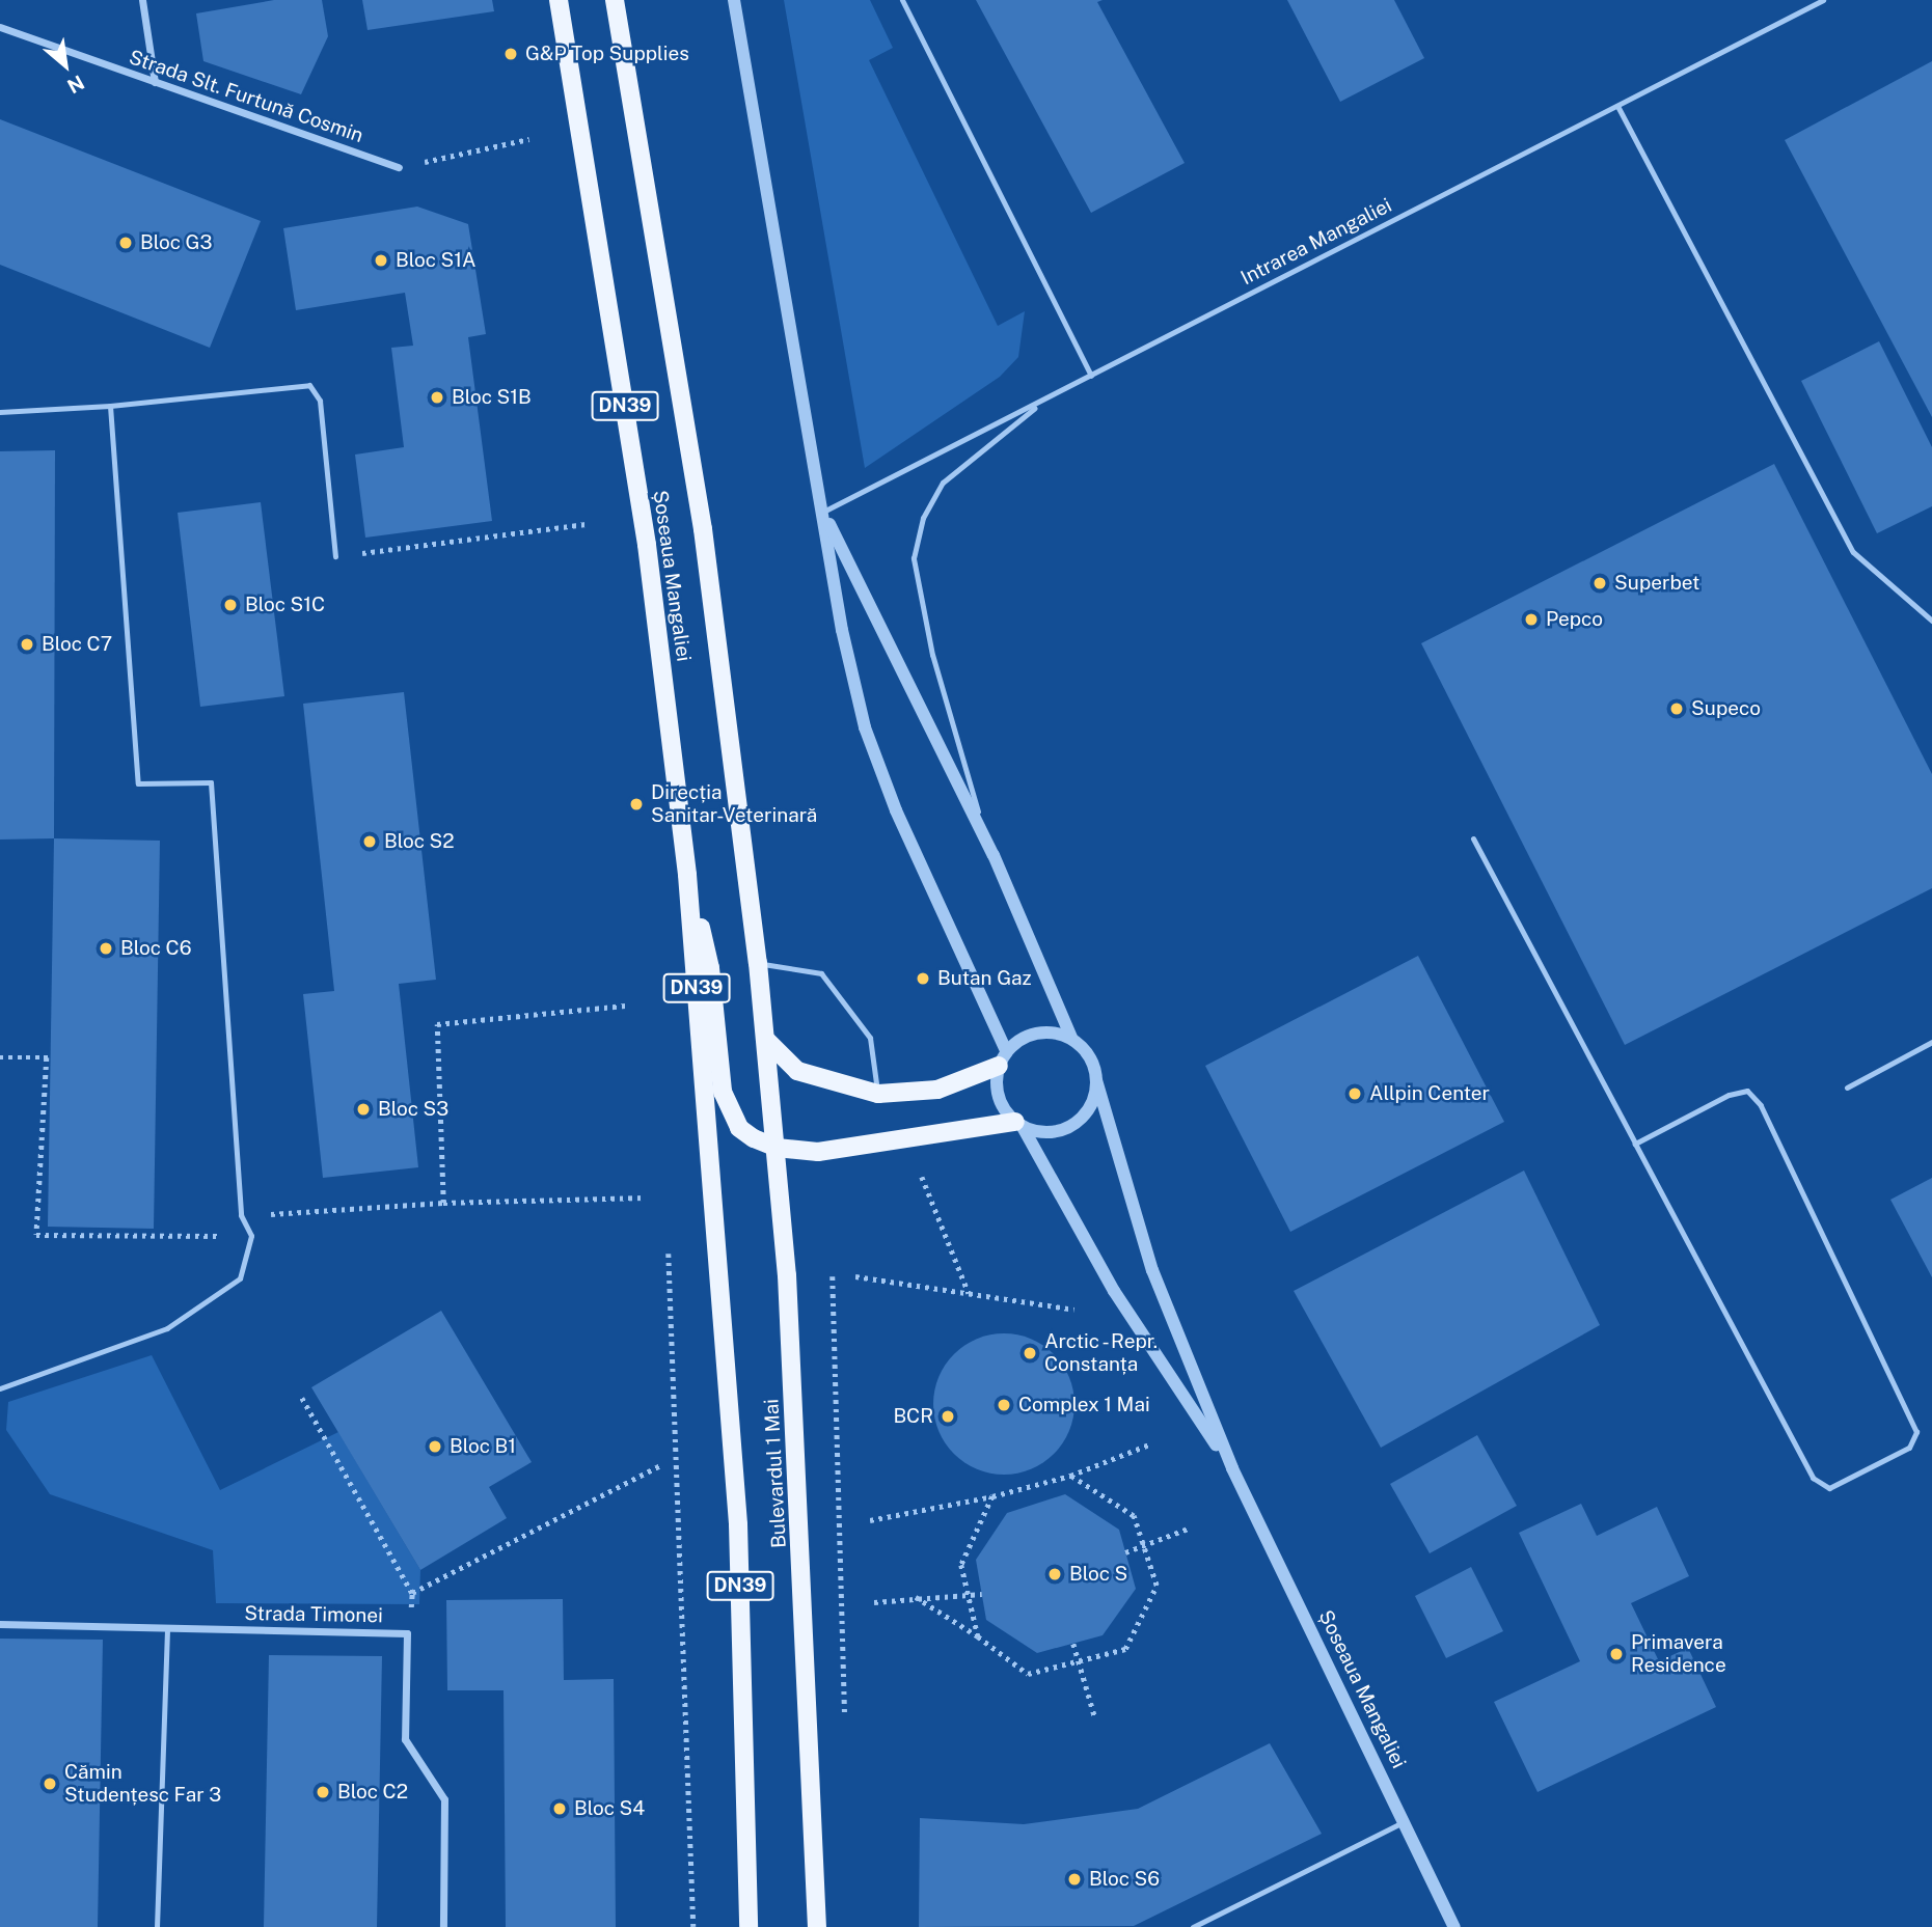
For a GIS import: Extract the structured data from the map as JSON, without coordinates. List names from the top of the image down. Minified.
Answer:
{"streets":{"main road":["DN39","Șoseaua Mangaliei","Bulevardul 1 Mai"],"street":["Strada Slt. Furtună Cosmin","Strada Timonei"],"lane":["Intrarea Mangaliei"]},"crossings":[["Șoseaua Mangaliei","Bulevardul 1 Mai"]],"places":["G&P Top Supplies","Bloc G3","Bloc S1A","Bloc S1B","Superbet","Bloc S1C","Pepco","Bloc C7","Supeco","Direcția Sanitar-Veterinară","Bloc S2","Bloc C6","Butan Gaz","Allpin Center","Bloc S3","Arctic - Repr. Constanța","Complex 1 Mai","BCR","Bloc B1","Bloc S","Primavera Residence","Cămin Studențesc Far 3","Bloc C2","Bloc S4","Bloc S6"],"north":"bottom right"}
